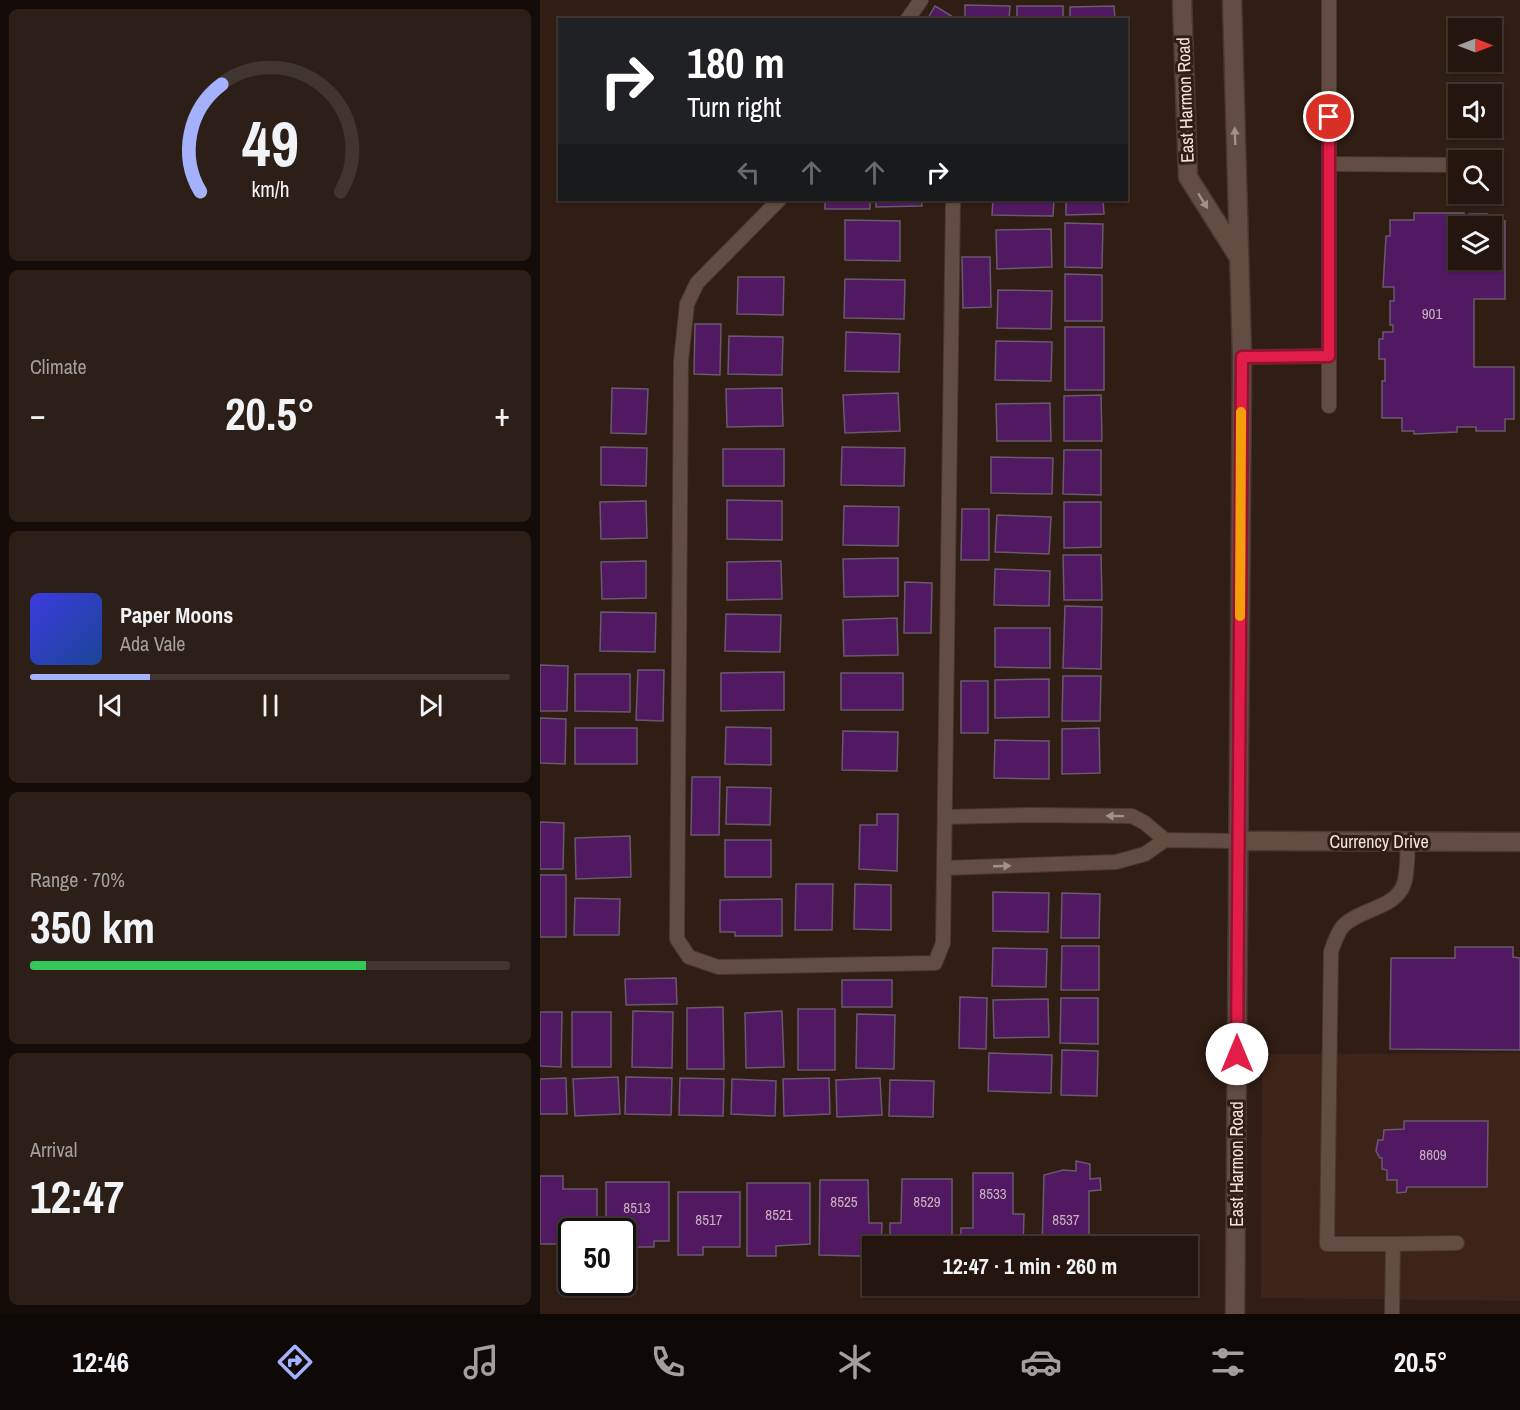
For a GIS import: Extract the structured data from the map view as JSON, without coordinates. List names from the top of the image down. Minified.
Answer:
{"streets":{"main road":["East Harmon Road","Currency Drive"]},"crossings":[["East Harmon Road","Currency Drive"]],"house_numbers":["901","8609","8533","8525","8529","8513","8521","8517","8537"],"north":"right","page":{"turn":["180 m","Turn right"],"tile":["Climate",["Range · 70%","350 km"],["Arrival","12:47"]],"heat":["−","20.5°","+"],"song":["Paper Moons","Ada Vale"],"limit":"50","trip":"12:47 · 1 min · 260 m","tabs":["12:46","20.5°"],"gauge":["49","km/h"]}}
